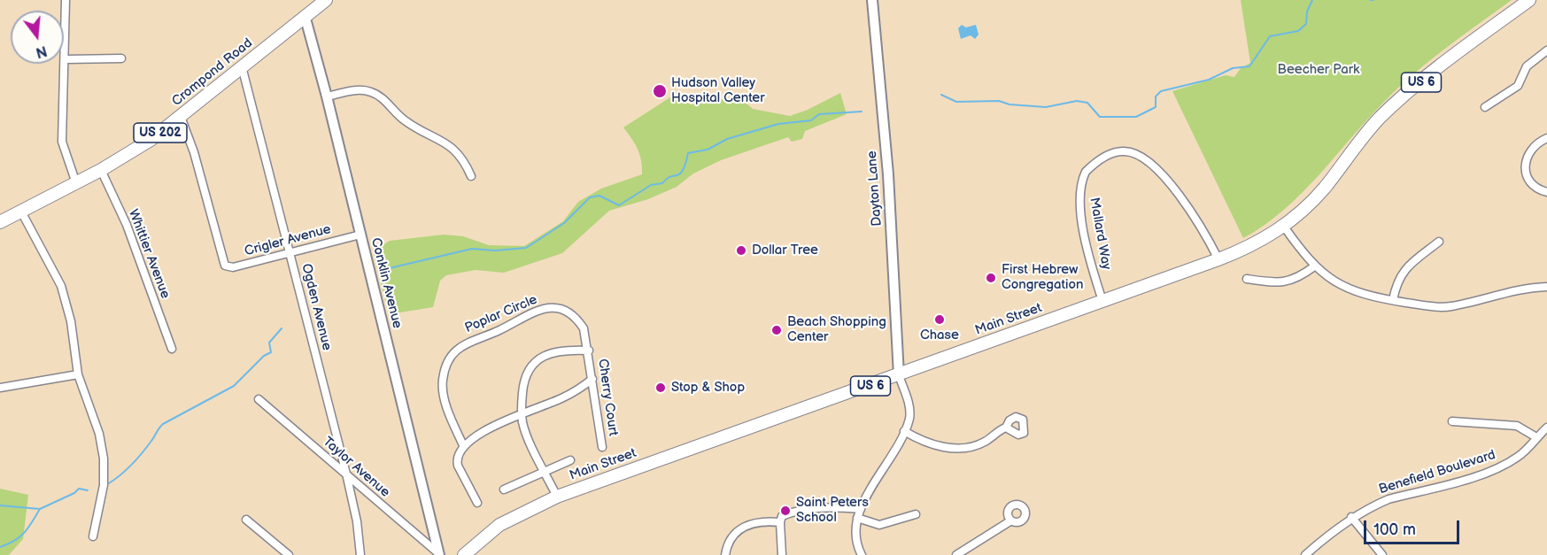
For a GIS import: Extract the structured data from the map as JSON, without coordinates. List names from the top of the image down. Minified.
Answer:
{"streets":{"main road":["Crompond Road","US 6","US 202","Main Street"],"street":["Dayton Lane","Mallard Way","Crigler Avenue","Whittier Avenue","Conklin Avenue","Ogden Avenue","Poplar Circle","Cherry Court","Taylor Avenue","Benefield Boulevard"]},"crossings":[["Crompond Road","Crigler Avenue"],["Crompond Road","Whittier Avenue"],["Crompond Road","Conklin Avenue"],["Crompond Road","Ogden Avenue"],["Dayton Lane","Main Street"],["Mallard Way","Main Street"],["Crigler Avenue","Conklin Avenue"],["Crigler Avenue","Ogden Avenue"],["Conklin Avenue","Taylor Avenue"],["Ogden Avenue","Taylor Avenue"],["Poplar Circle","Cherry Court"]],"parks":["Beecher Park"],"places":["Hudson Valley Hospital Center","Dollar Tree","First Hebrew Congregation","Chase","Beach Shopping Center","Stop & Shop","Saint Peters School"],"scale_bar":"100 m","north":"bottom"}
